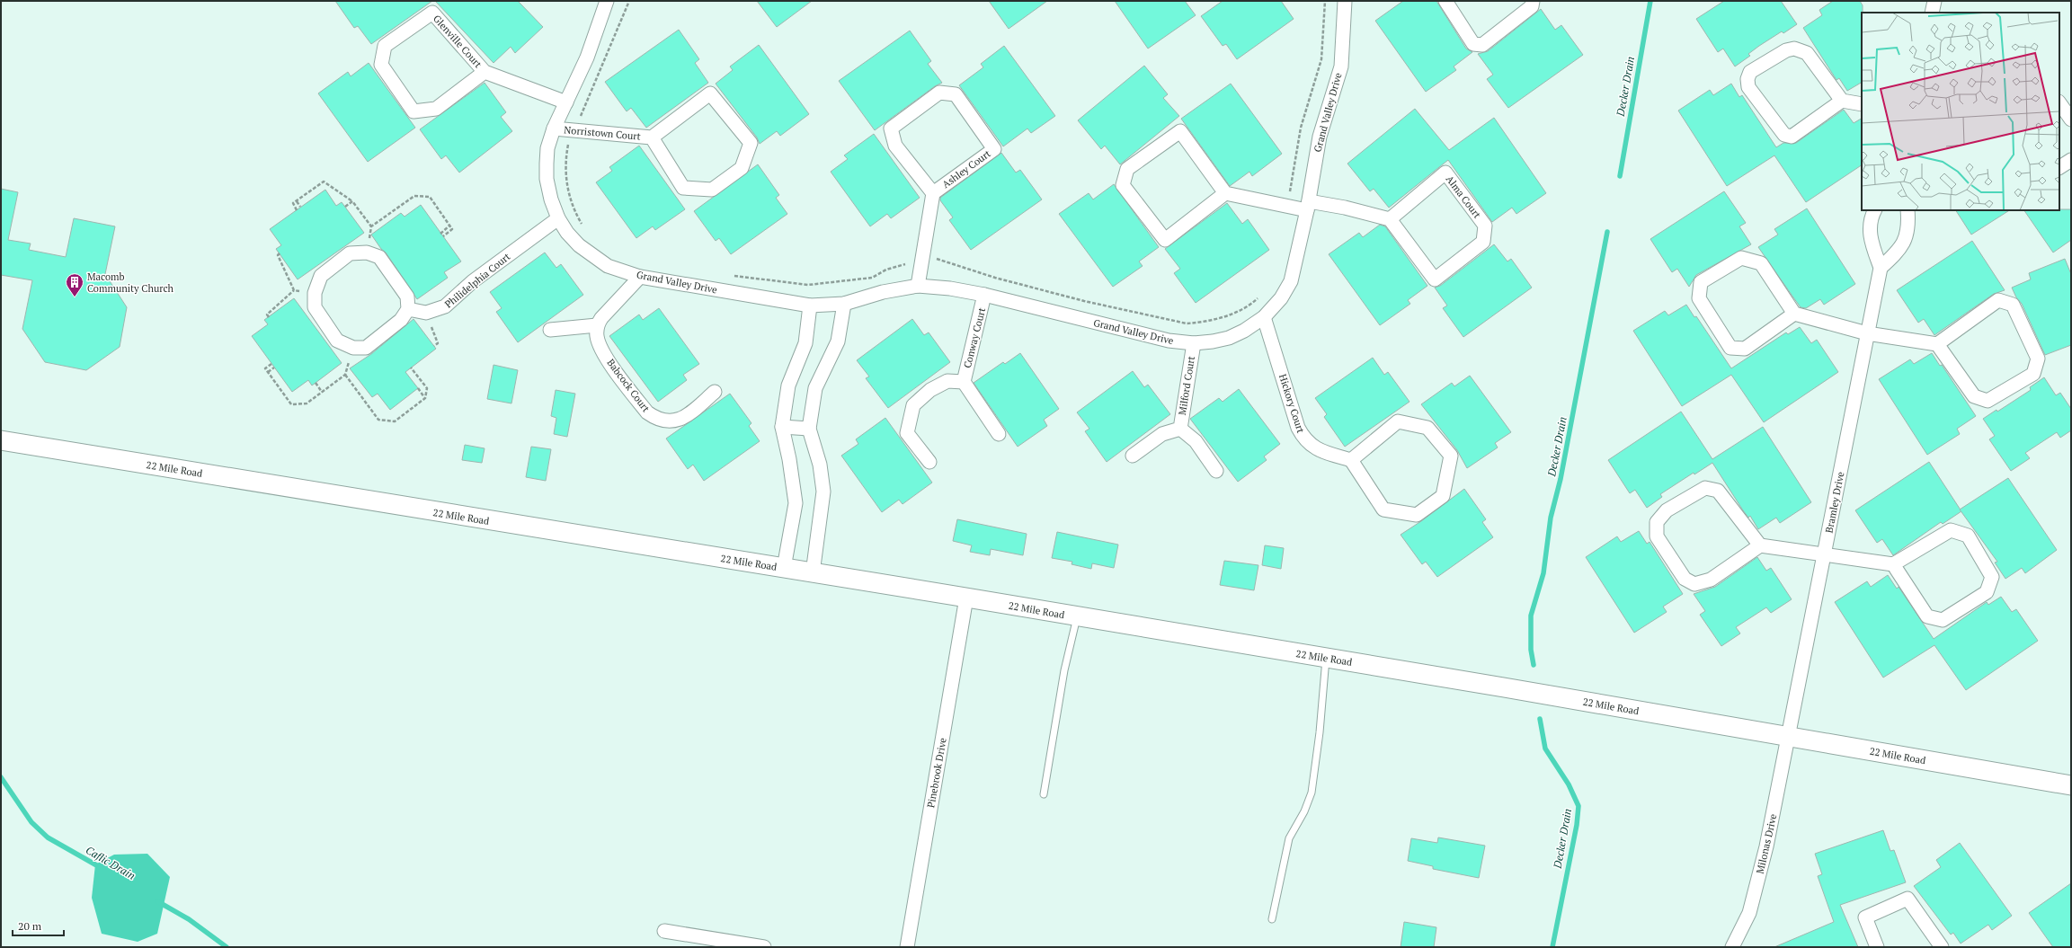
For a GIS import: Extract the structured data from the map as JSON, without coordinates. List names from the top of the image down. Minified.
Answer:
{"streets":{"street":["Glenville Court","Grand Valley Drive","Norristown Court","Ashley Court","Alma Court","Philidelphia Court","Conway Court","Babcock Court","Milford Court","Hickory Court","22 Mile Road","Bramley Drive","Pinebrook Drive","Milonas Drive"]},"crossings":[["Glenville Court","Grand Valley Drive"],["Grand Valley Drive","Norristown Court"],["Grand Valley Drive","Ashley Court"],["Grand Valley Drive","Philidelphia Court"],["Grand Valley Drive","Conway Court"],["Grand Valley Drive","Milford Court"],["Grand Valley Drive","Hickory Court"],["22 Mile Road","Bramley Drive"],["22 Mile Road","Pinebrook Drive"],["22 Mile Road","Milonas Drive"],["Bramley Drive","Milonas Drive"]],"water":["Decker Drain","Caflic Drain"],"places":{"building":["Macomb Community Church"]},"scale_bar":"20 m"}
